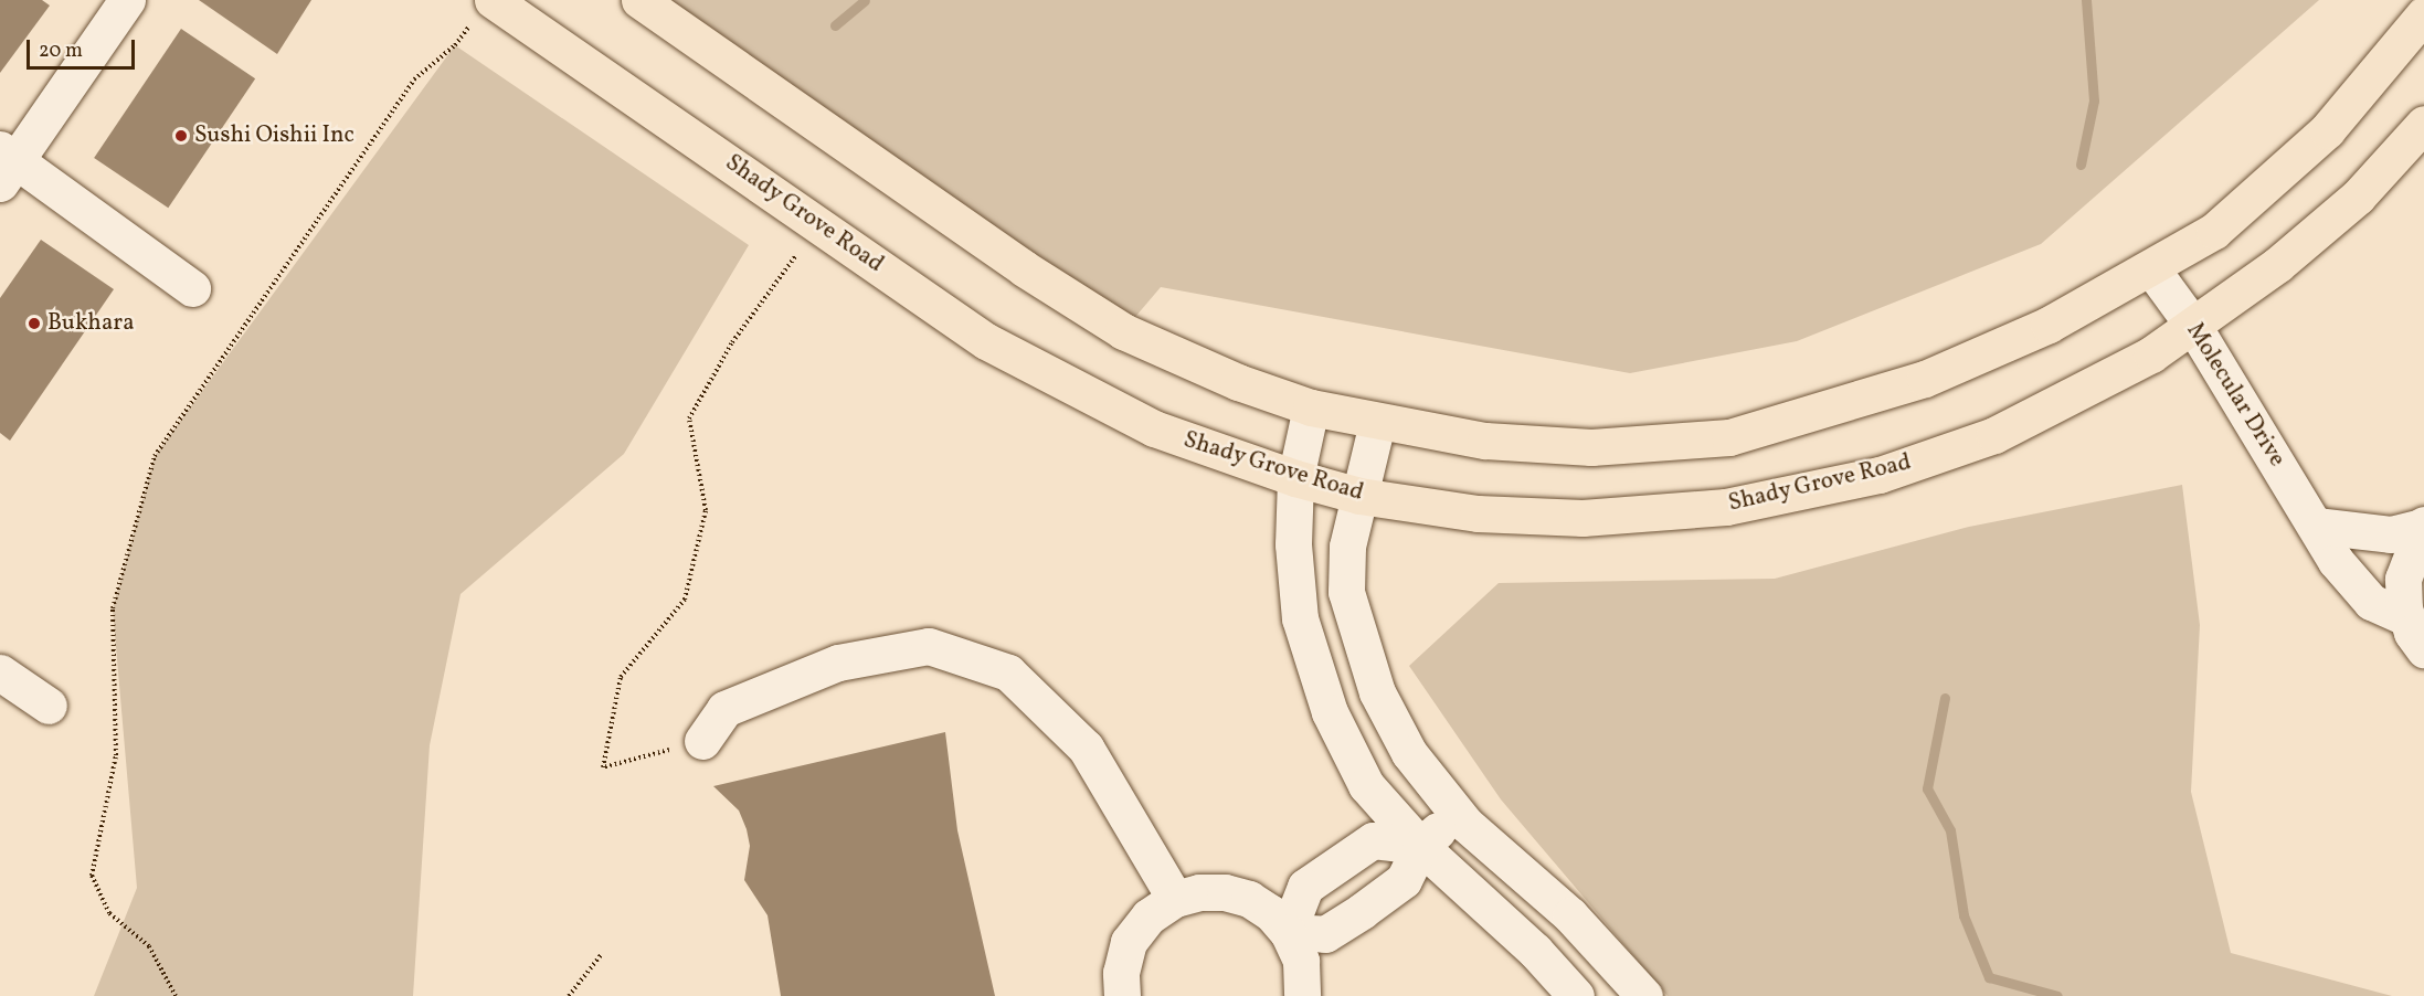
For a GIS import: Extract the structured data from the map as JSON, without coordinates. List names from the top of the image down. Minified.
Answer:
{"streets":{"main road":["Shady Grove Road"],"street":["Molecular Drive"]},"crossings":[["Shady Grove Road","Molecular Drive"]],"places":["Sushi Oishii Inc","Bukhara"],"scale_bar":"20 m"}
